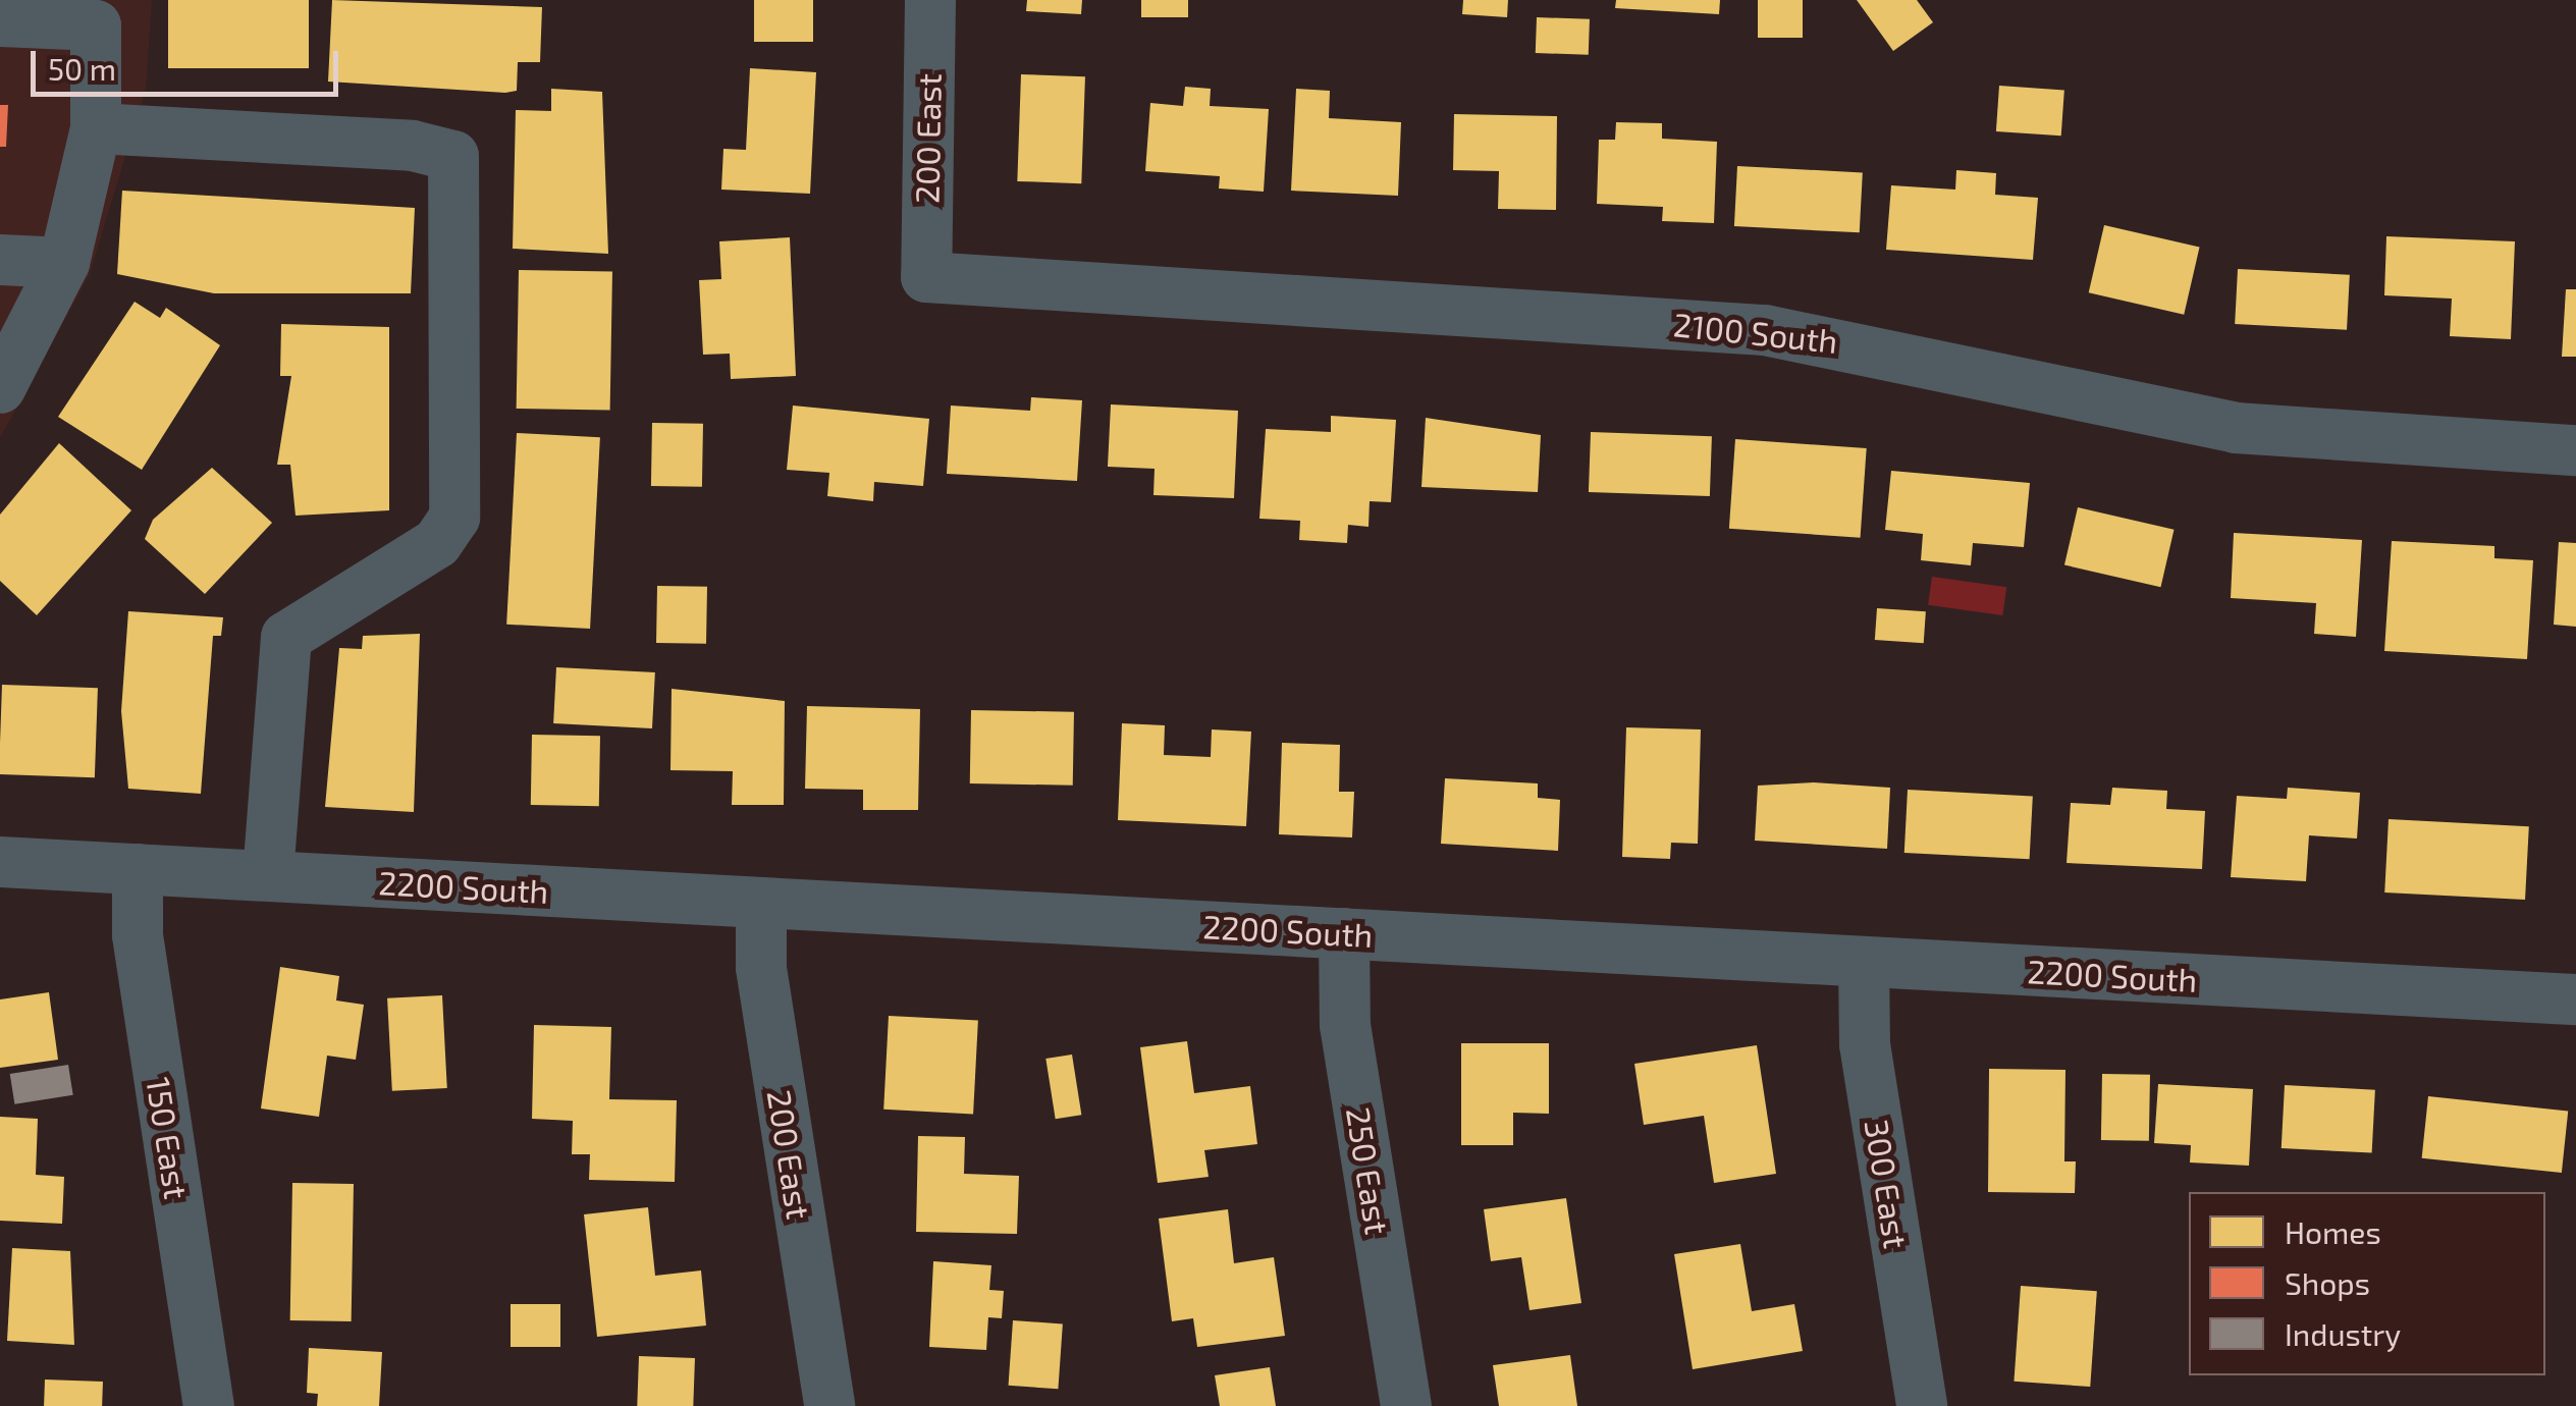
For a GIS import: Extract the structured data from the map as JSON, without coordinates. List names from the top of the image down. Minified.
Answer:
{"streets":{"street":["200 East","2100 South","2200 South","150 East","250 East","300 East"]},"crossings":[["200 East","2100 South"],["200 East","2200 South"],["2200 South","150 East"],["2200 South","250 East"],["2200 South","300 East"]],"legend":["Homes","Shops","Industry"],"scale_bar":"50 m"}
